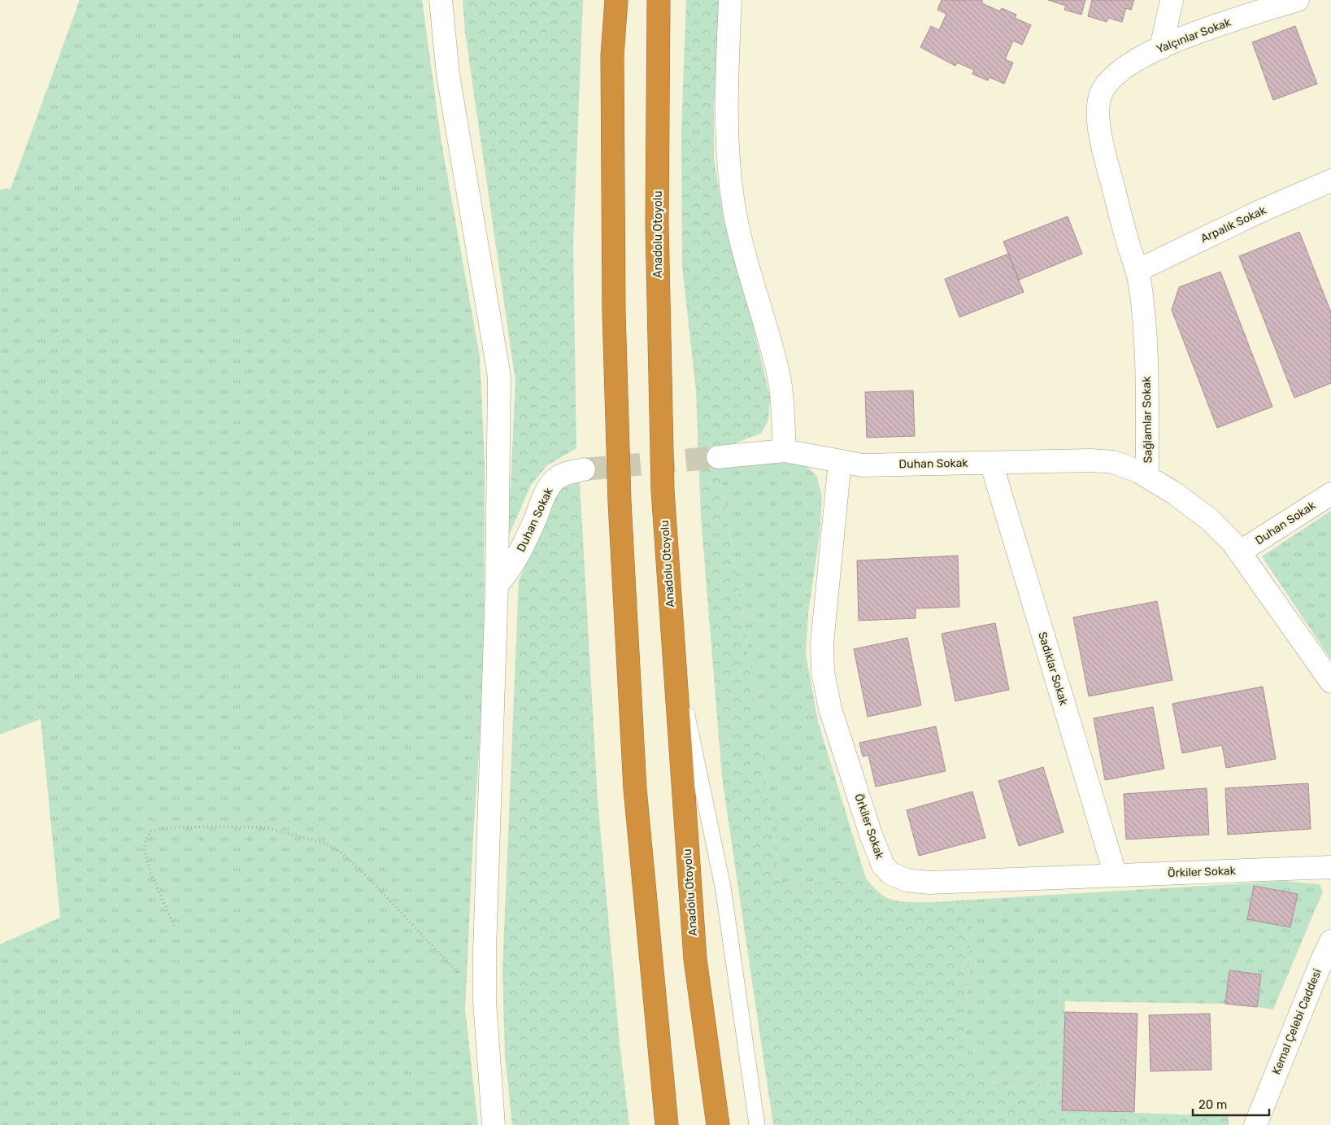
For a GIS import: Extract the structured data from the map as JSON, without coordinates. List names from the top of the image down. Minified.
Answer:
{"streets":{"highway":["Anadolu Otoyolu"],"street":["Yalçınlar Sokak","Arpalık Sokak","Sağlamlar Sokak","Duhan Sokak","Sadıklar Sokak","Örkiler Sokak","Kemal Çelebi Caddesi"]},"crossings":[["Yalçınlar Sokak","Sağlamlar Sokak"],["Arpalık Sokak","Sağlamlar Sokak"],["Sağlamlar Sokak","Duhan Sokak"],["Duhan Sokak","Sadıklar Sokak"],["Duhan Sokak","Örkiler Sokak"],["Sadıklar Sokak","Örkiler Sokak"]],"scale_bar":"20 m"}
